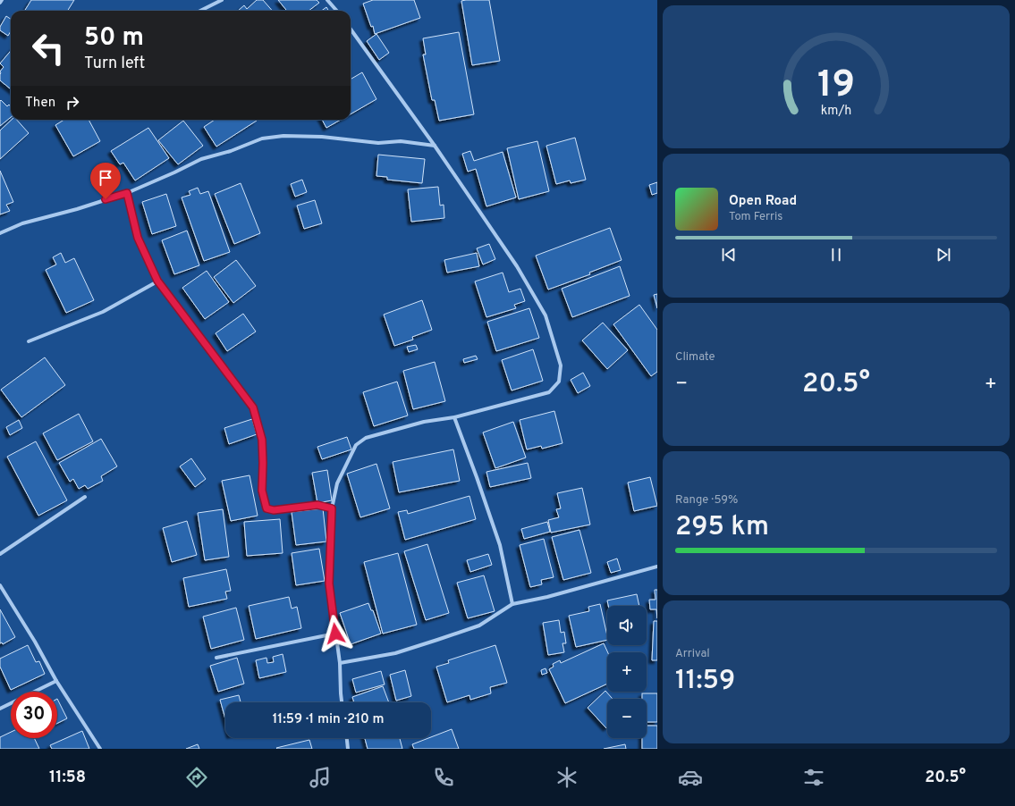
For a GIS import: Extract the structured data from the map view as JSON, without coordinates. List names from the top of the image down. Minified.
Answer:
{"page":{"turn":["50 m","Turn left"],"then":"Then","song":["Open Road","Tom Ferris"],"tile":["Climate",["Range · 59%","295 km"],["Arrival","11:59"]],"heat":["−","20.5°","+"],"map_buttons":["+","−"],"limit":"30","trip":"11:59 · 1 min · 210 m","tabs":["11:58","20.5°"],"gauge":["19","km/h"]}}
